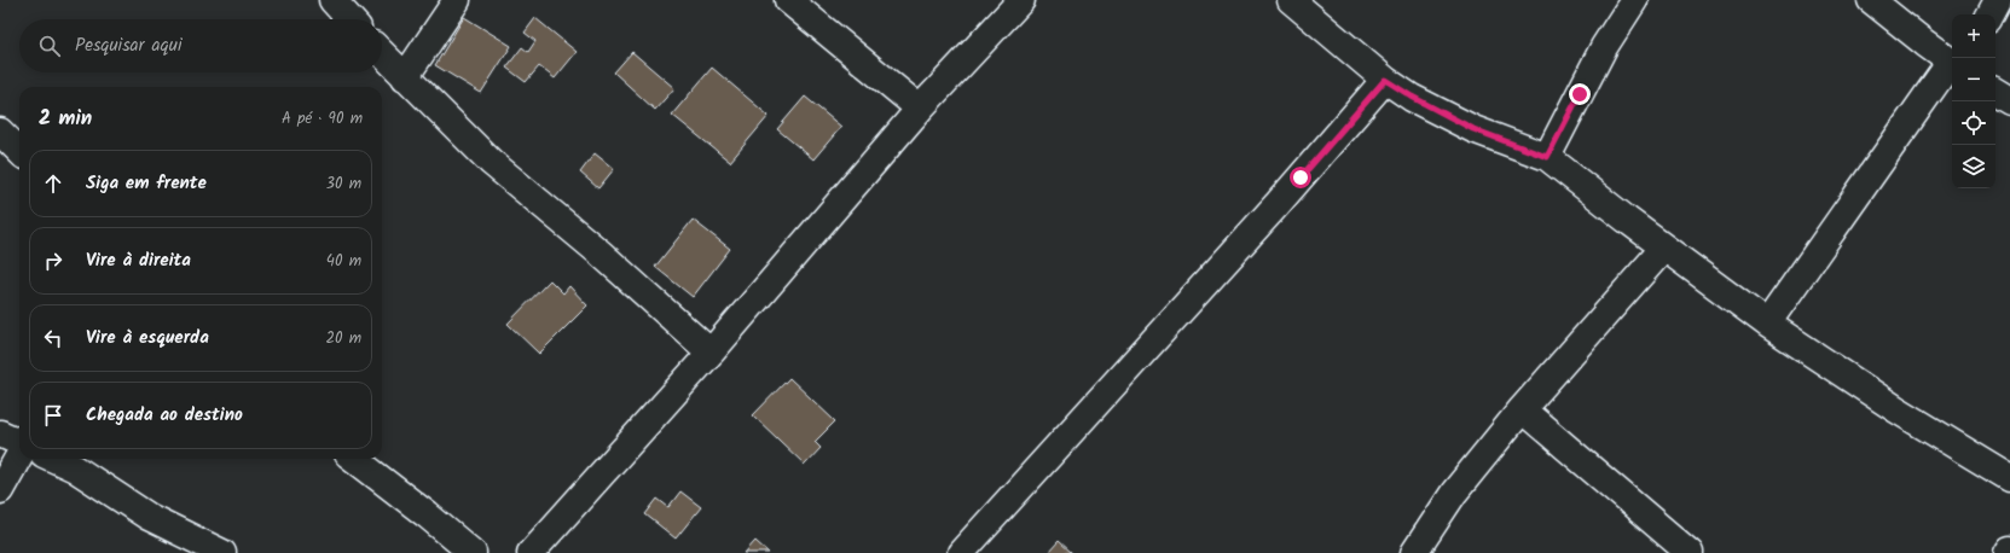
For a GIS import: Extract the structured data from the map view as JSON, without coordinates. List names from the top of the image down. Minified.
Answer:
{"page":{"map_buttons":["+","−"],"search":"Pesquisar aqui","heading":["2 min","A pé · 90 m"],"list":[["Siga em frente","30 m"],["Vire à direita","40 m"],["Vire à esquerda","20 m"],"Chegada ao destino"]}}
